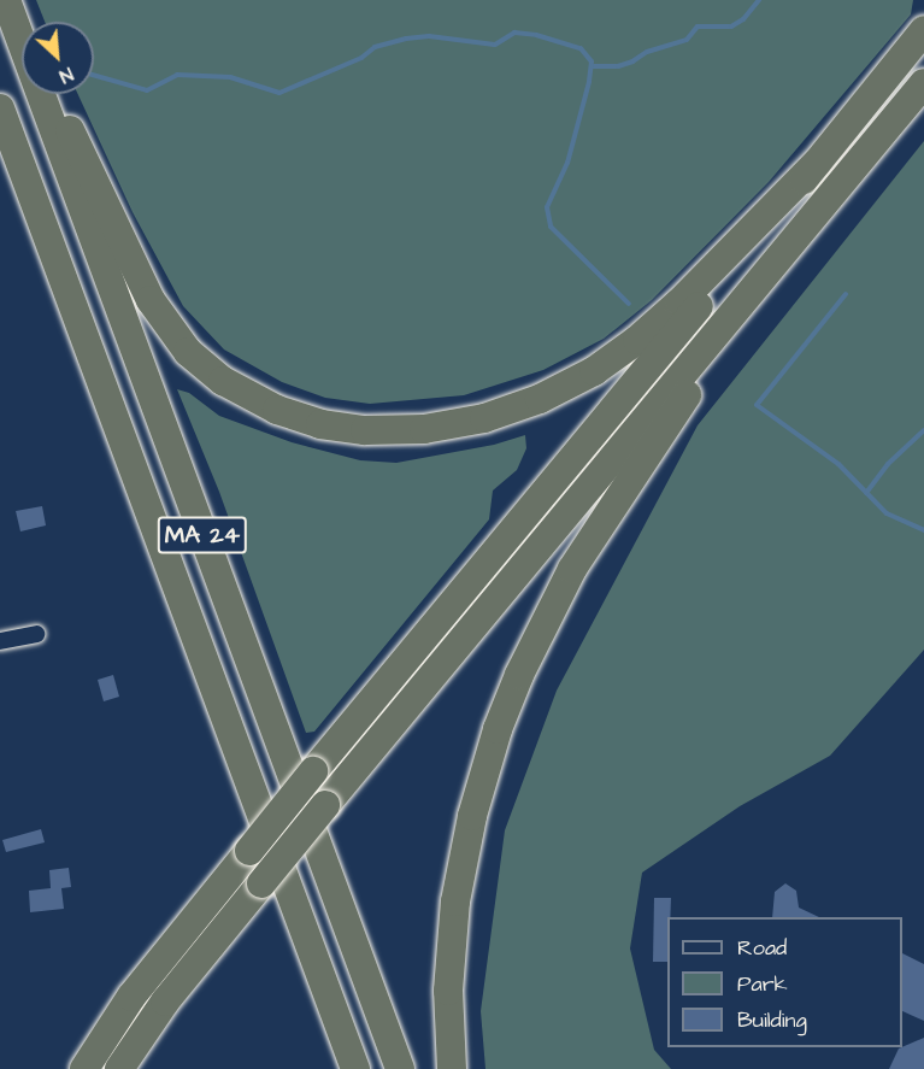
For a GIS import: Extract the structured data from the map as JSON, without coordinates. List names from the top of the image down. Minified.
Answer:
{"streets":{"highway":["MA 24"]},"legend":["Road","Park","Building"],"north":"bottom right"}
